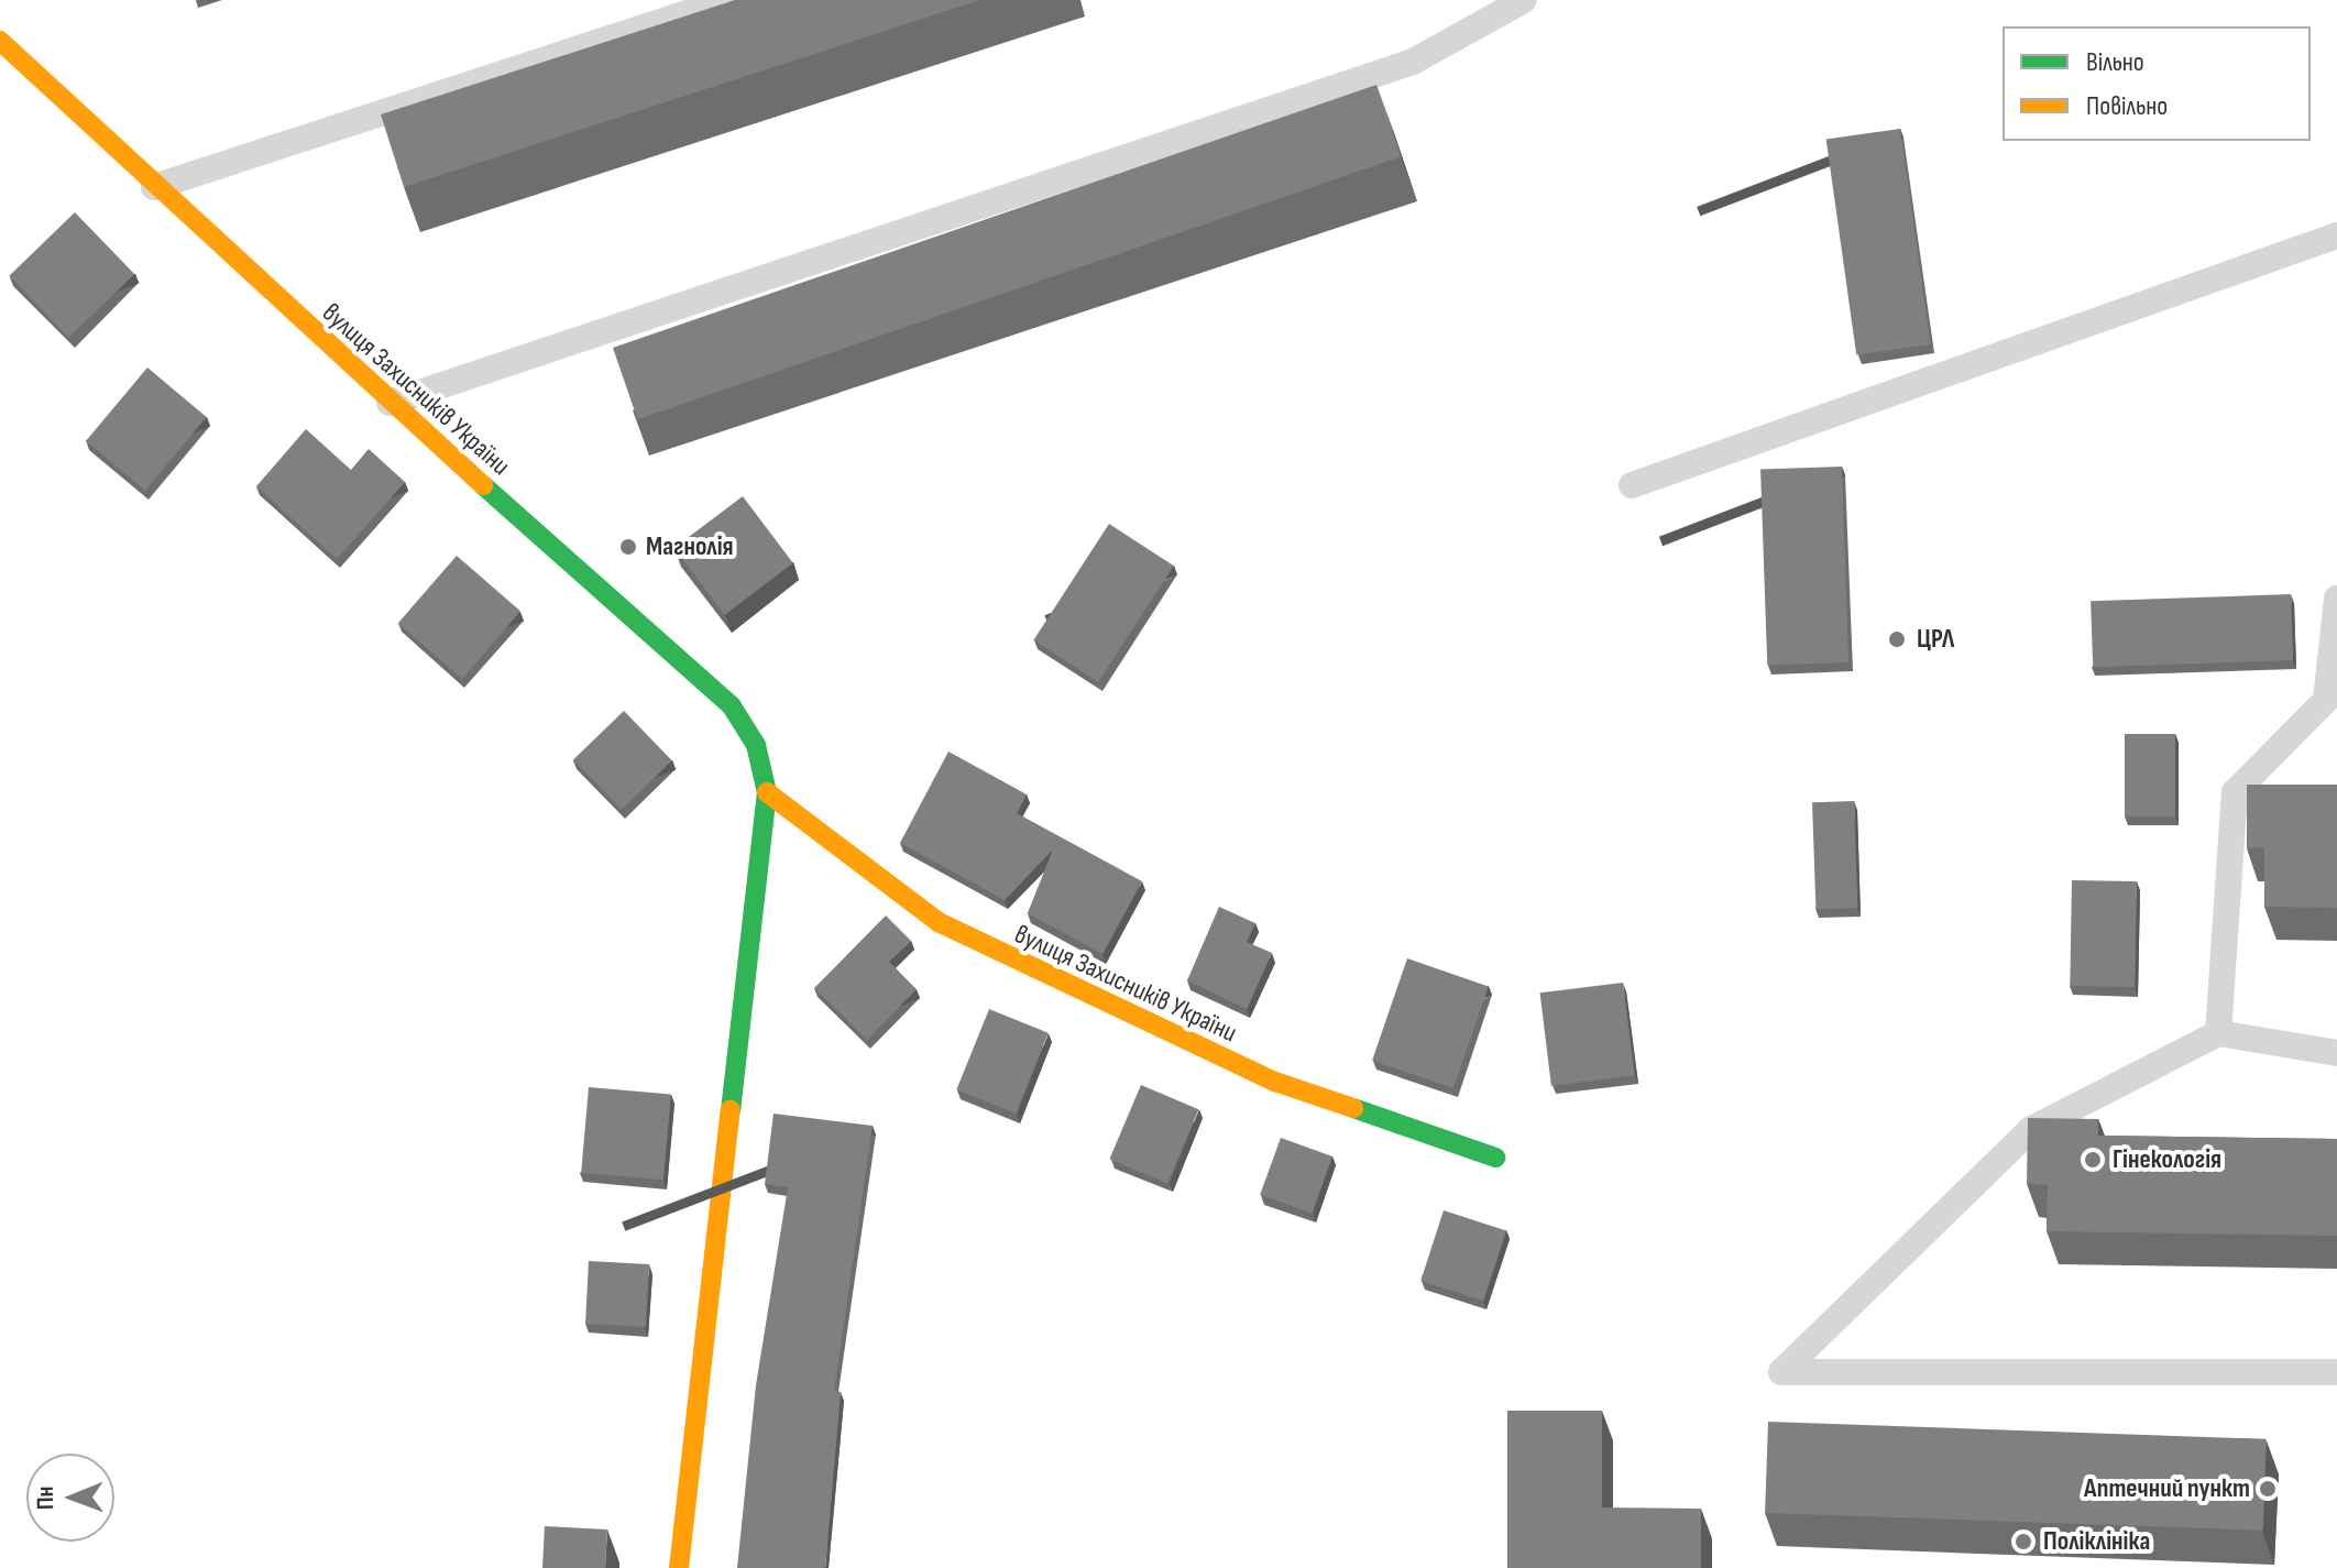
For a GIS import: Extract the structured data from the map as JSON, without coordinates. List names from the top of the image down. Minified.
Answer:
{"streets":{"street":["вулиця Захисників України"]},"places":["Магнолія","ЦРЛ","Гінекологія","Аптечний пункт","Поліклініка"],"legend":["Вільно","Повільно"],"north":"left"}
